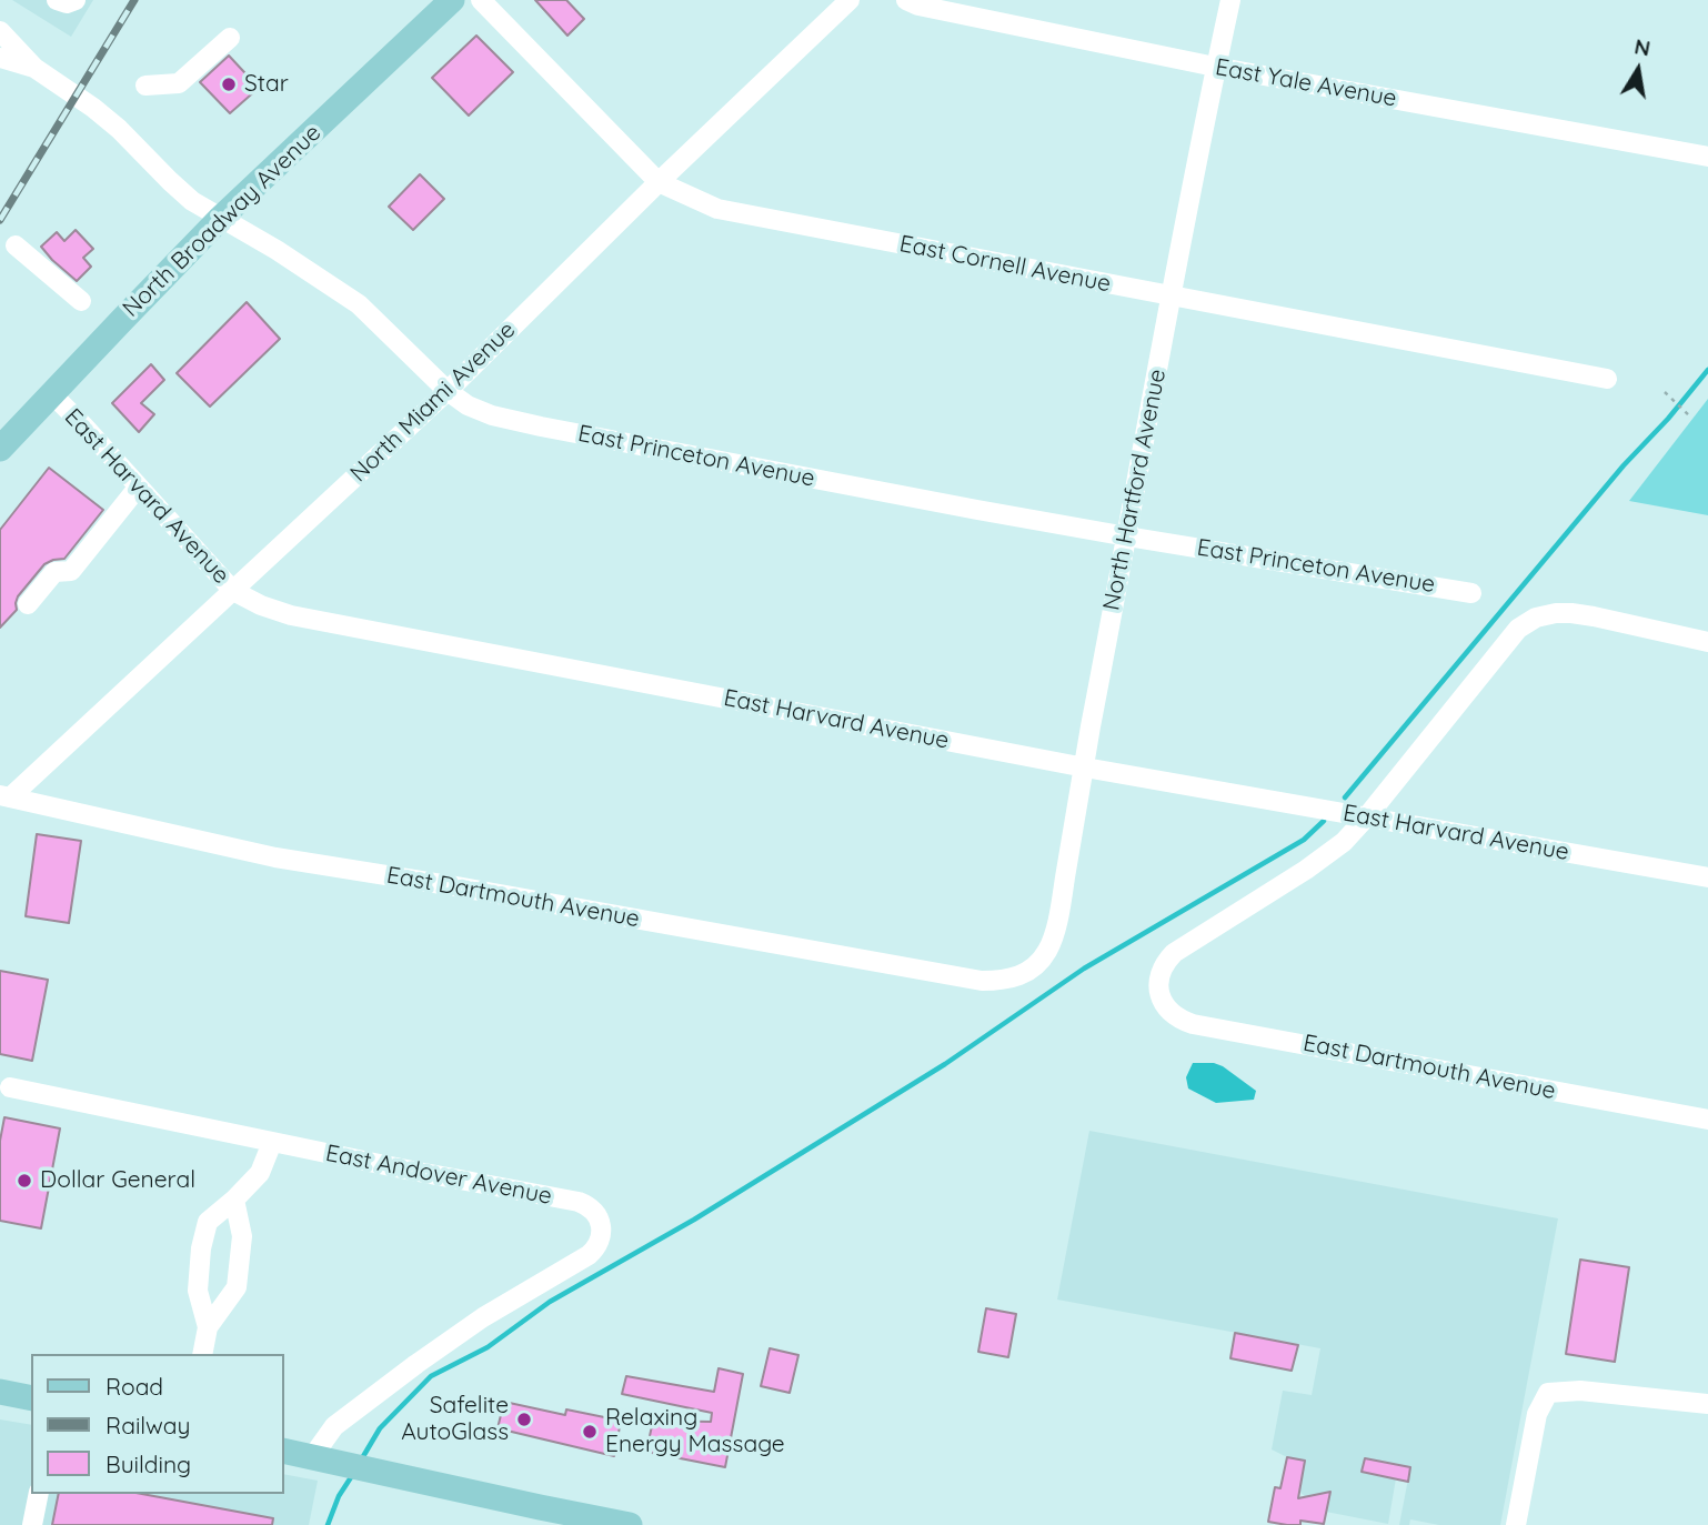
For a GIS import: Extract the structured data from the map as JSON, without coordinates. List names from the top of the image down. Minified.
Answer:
{"streets":{"main road":["North Broadway Avenue"],"street":["East Yale Avenue","East Cornell Avenue","North Miami Avenue","East Princeton Avenue","North Hartford Avenue","East Harvard Avenue","East Dartmouth Avenue","East Andover Avenue"]},"crossings":[["East Yale Avenue","North Hartford Avenue"],["North Broadway Avenue","East Princeton Avenue"],["North Broadway Avenue","East Harvard Avenue"],["East Cornell Avenue","North Miami Avenue"],["East Cornell Avenue","North Hartford Avenue"],["North Miami Avenue","East Princeton Avenue"],["North Miami Avenue","East Harvard Avenue"],["North Miami Avenue","East Dartmouth Avenue"],["East Princeton Avenue","North Hartford Avenue"],["North Hartford Avenue","East Harvard Avenue"],["North Hartford Avenue","East Dartmouth Avenue"],["East Harvard Avenue","East Dartmouth Avenue"]],"places":["Star","Dollar General","Safelite AutoGlass","Relaxing Energy Massage"],"legend":["Road","Railway","Building"],"north":"top"}
